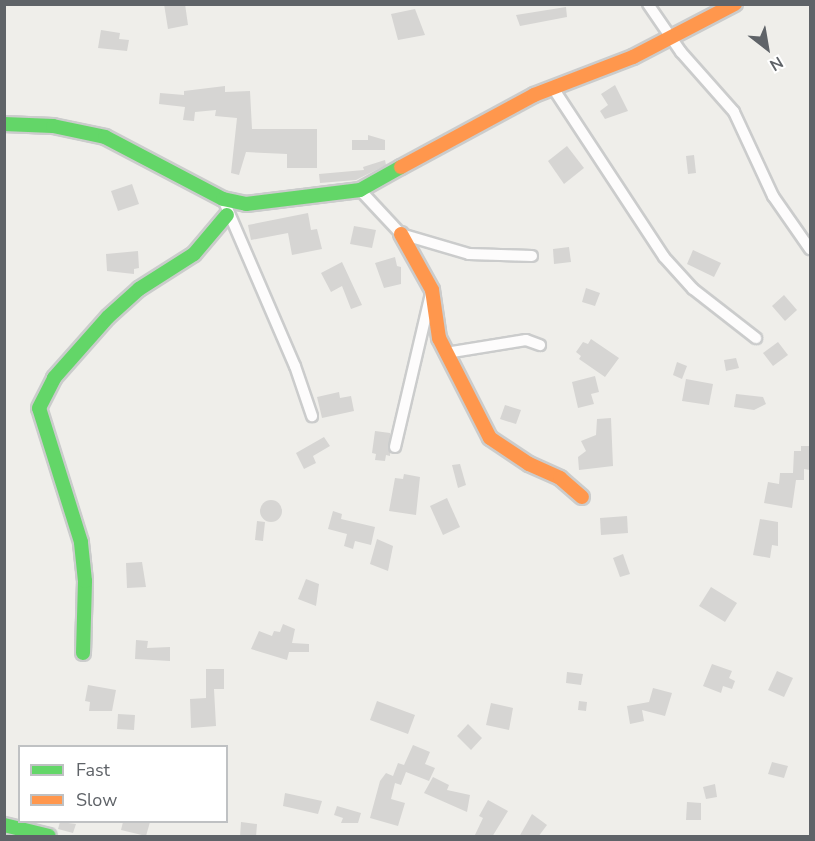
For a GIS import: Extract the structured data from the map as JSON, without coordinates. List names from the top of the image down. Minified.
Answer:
{"legend":["Fast","Slow"],"north":"bottom right"}
